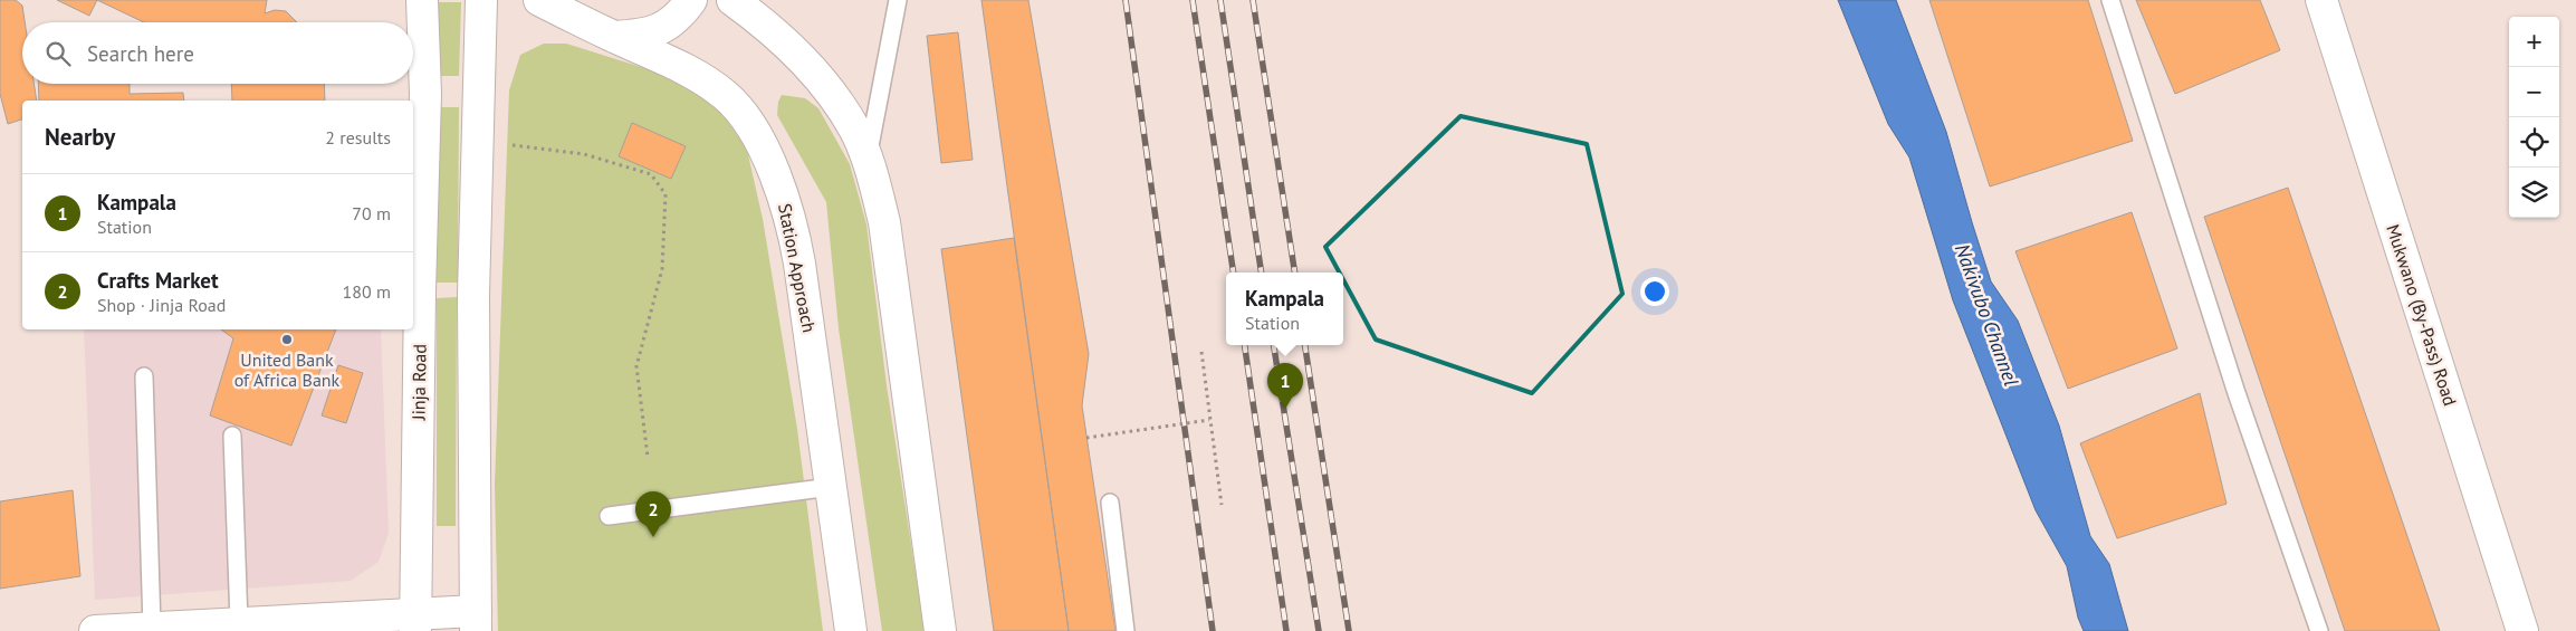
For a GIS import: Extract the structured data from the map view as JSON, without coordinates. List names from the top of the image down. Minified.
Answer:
{"streets":{"main road":["Station Approach","Mukwano (By-Pass) Road","Jinja Road"]},"water":["Nakivubo Channel"],"places":["United Bank of Africa Bank"],"page":{"map_buttons":["+","−"],"search":"Search here","heading":["Nearby","2 results"],"list":[{"mark":"1","name":"Kampala","note":"Station","value":"70 m"},{"mark":"2","name":"Crafts Market","note":"Shop · Jinja Road","value":"180 m"}],"popup":["Kampala","Station"],"pins":["1","2"]}}
